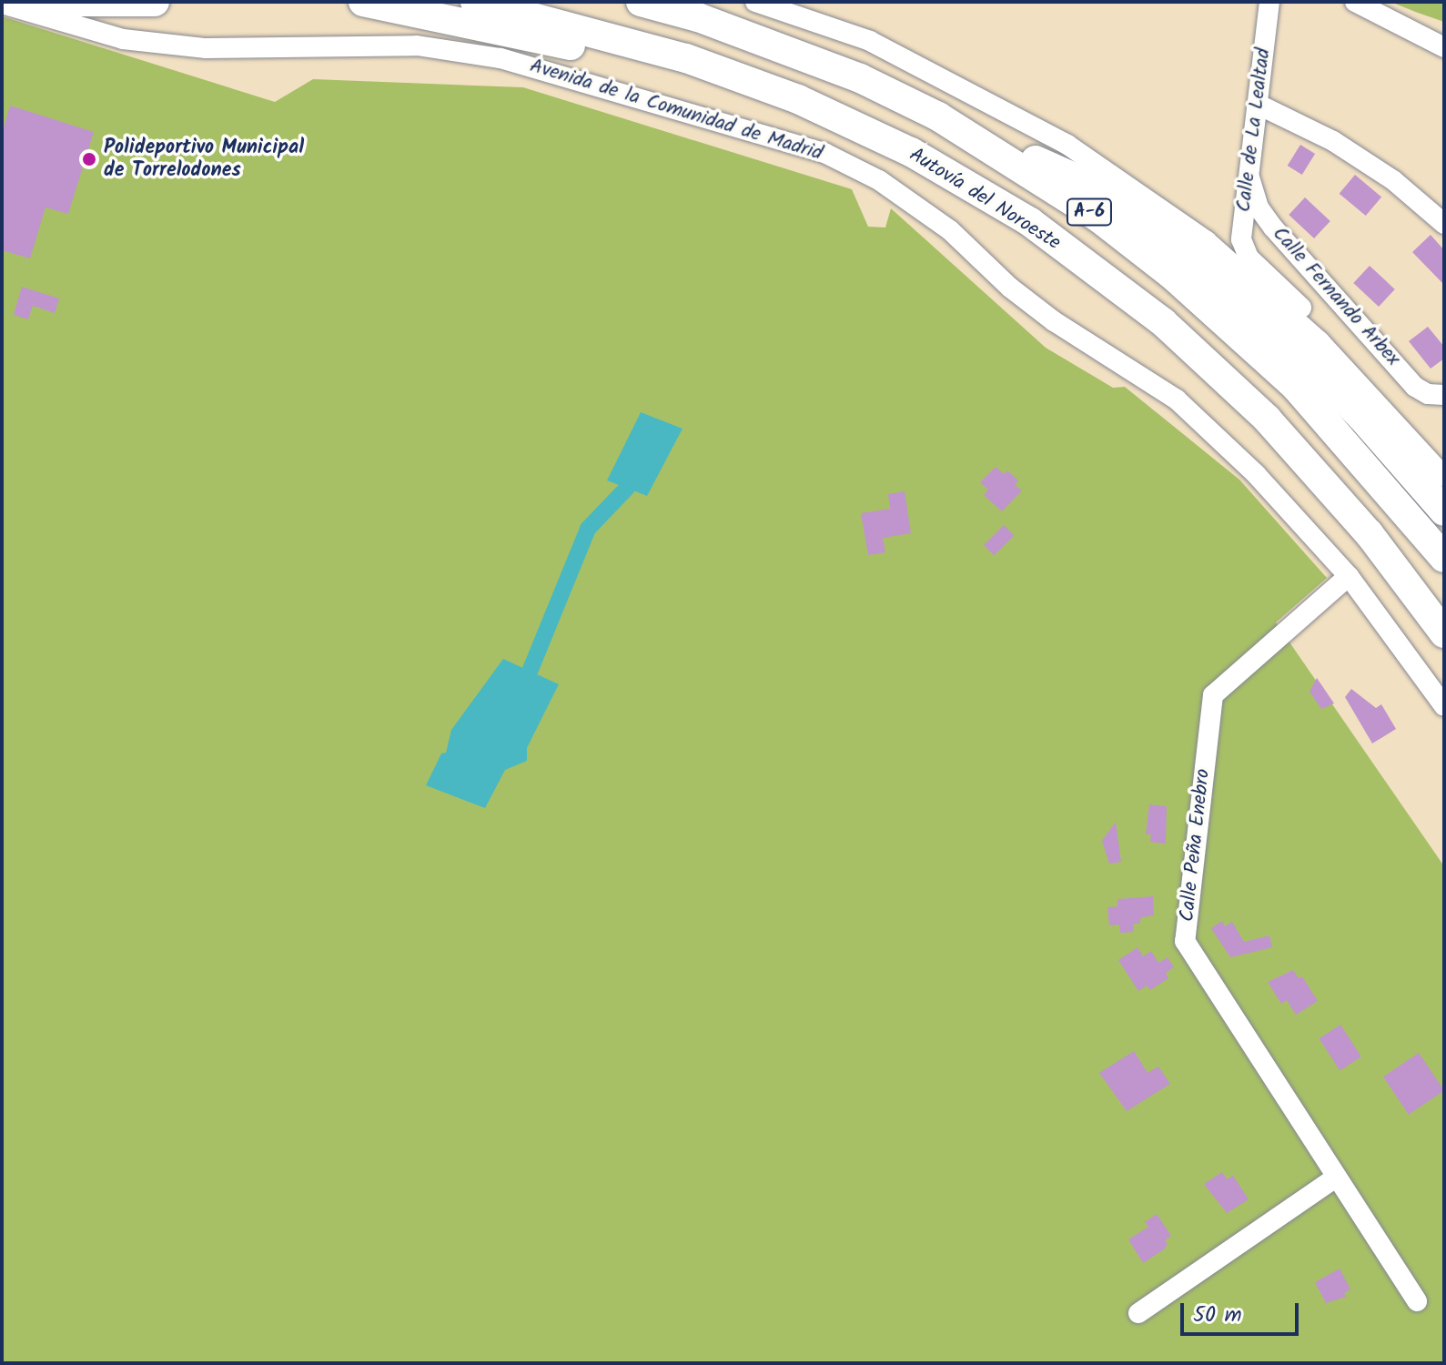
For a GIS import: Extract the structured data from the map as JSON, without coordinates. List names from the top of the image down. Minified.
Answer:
{"streets":{"highway":["Autovía del Noroeste","A-6"],"street":["Avenida de la Comunidad de Madrid","Calle de La Lealtad","Calle Fernando Arbex","Calle Peña Enebro"]},"crossings":[["Avenida de la Comunidad de Madrid","Calle Peña Enebro"],["Calle de La Lealtad","Calle Fernando Arbex"]],"places":["Polideportivo Municipal de Torrelodones"],"scale_bar":"50 m"}
